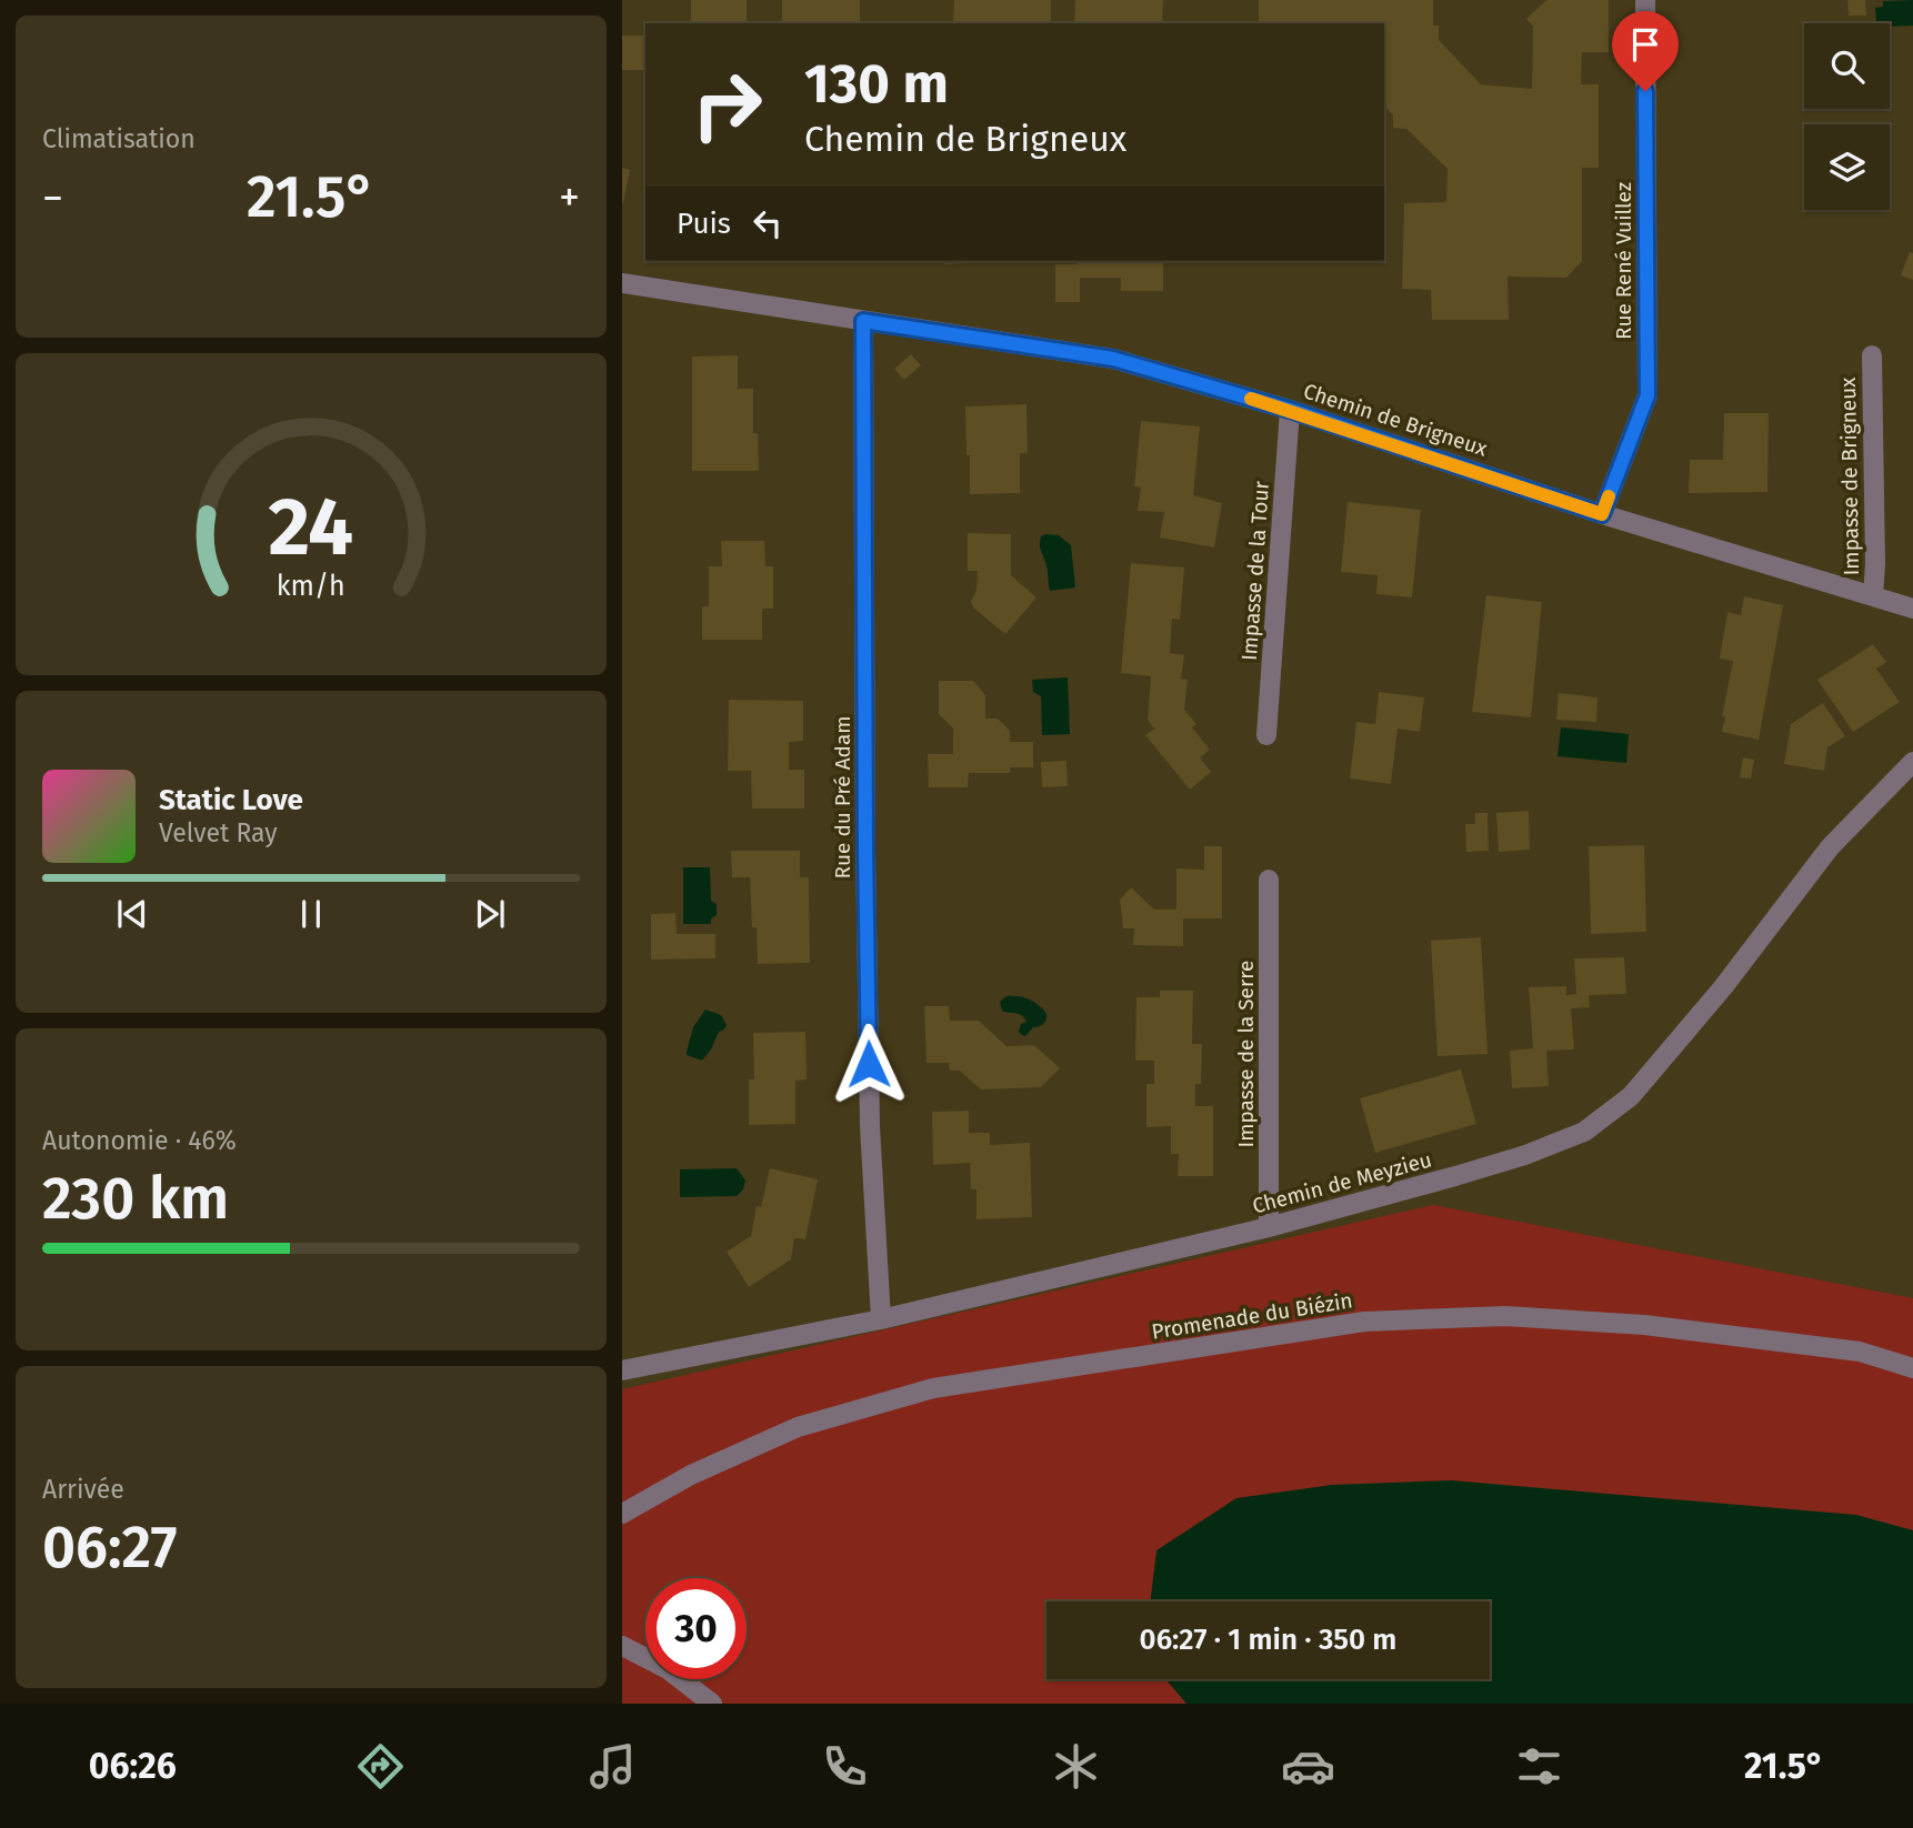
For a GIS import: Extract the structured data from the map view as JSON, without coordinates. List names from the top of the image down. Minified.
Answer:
{"streets":{"street":["Rue René Vuillez","Chemin de Brigneux","Impasse de Brigneux","Impasse de la Tour","Rue du Pré Adam","Impasse de la Serre","Chemin de Meyzieu","Promenade du Biézin"]},"crossings":[["Rue René Vuillez","Chemin de Brigneux"],["Chemin de Brigneux","Impasse de Brigneux"],["Chemin de Brigneux","Impasse de la Tour"],["Chemin de Brigneux","Rue du Pré Adam"],["Rue du Pré Adam","Chemin de Meyzieu"],["Impasse de la Serre","Chemin de Meyzieu"]],"page":{"tile":["Climatisation",["Autonomie · 46%","230 km"],["Arrivée","06:27"]],"turn":["130 m","Chemin de Brigneux"],"heat":["−","21.5°","+"],"then":"Puis","song":["Static Love","Velvet Ray"],"limit":"30","trip":"06:27 · 1 min · 350 m","tabs":["06:26","21.5°"],"gauge":["24","km/h"]}}
